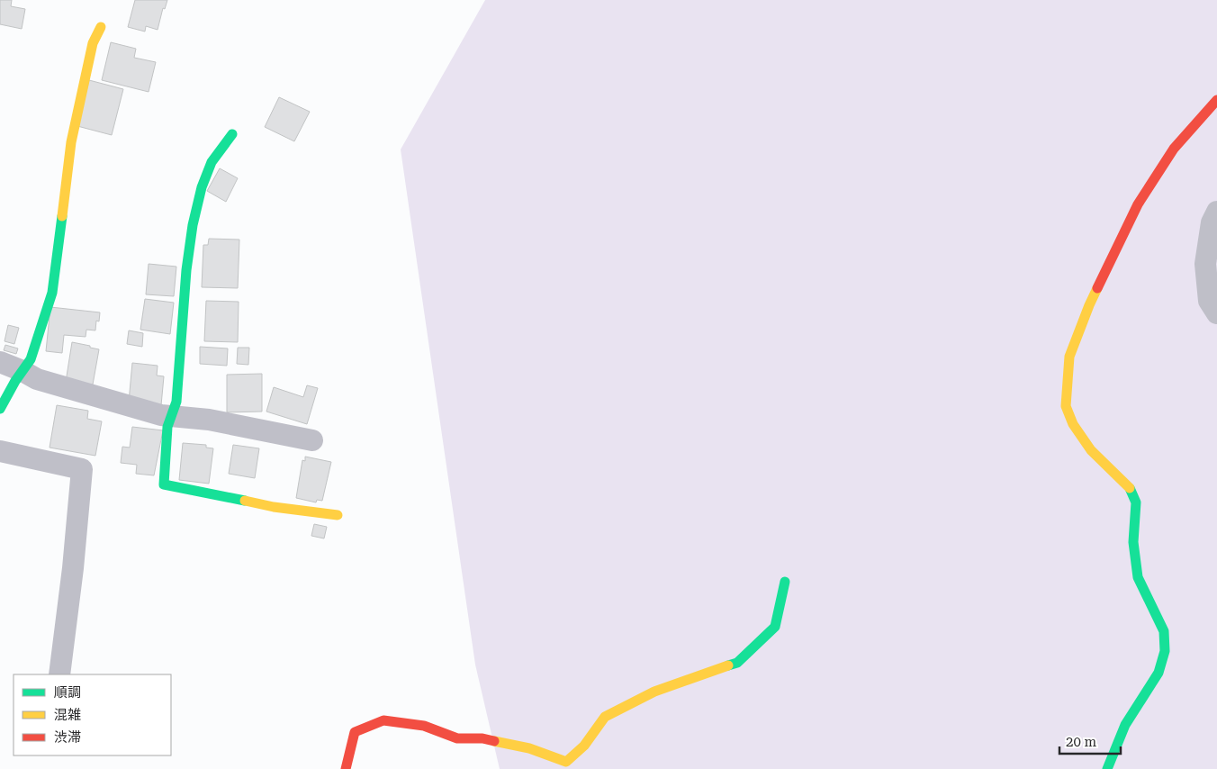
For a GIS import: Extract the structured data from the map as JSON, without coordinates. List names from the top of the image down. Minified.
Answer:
{"legend":["順調","混雑","渋滞"],"scale_bar":"20 m"}
